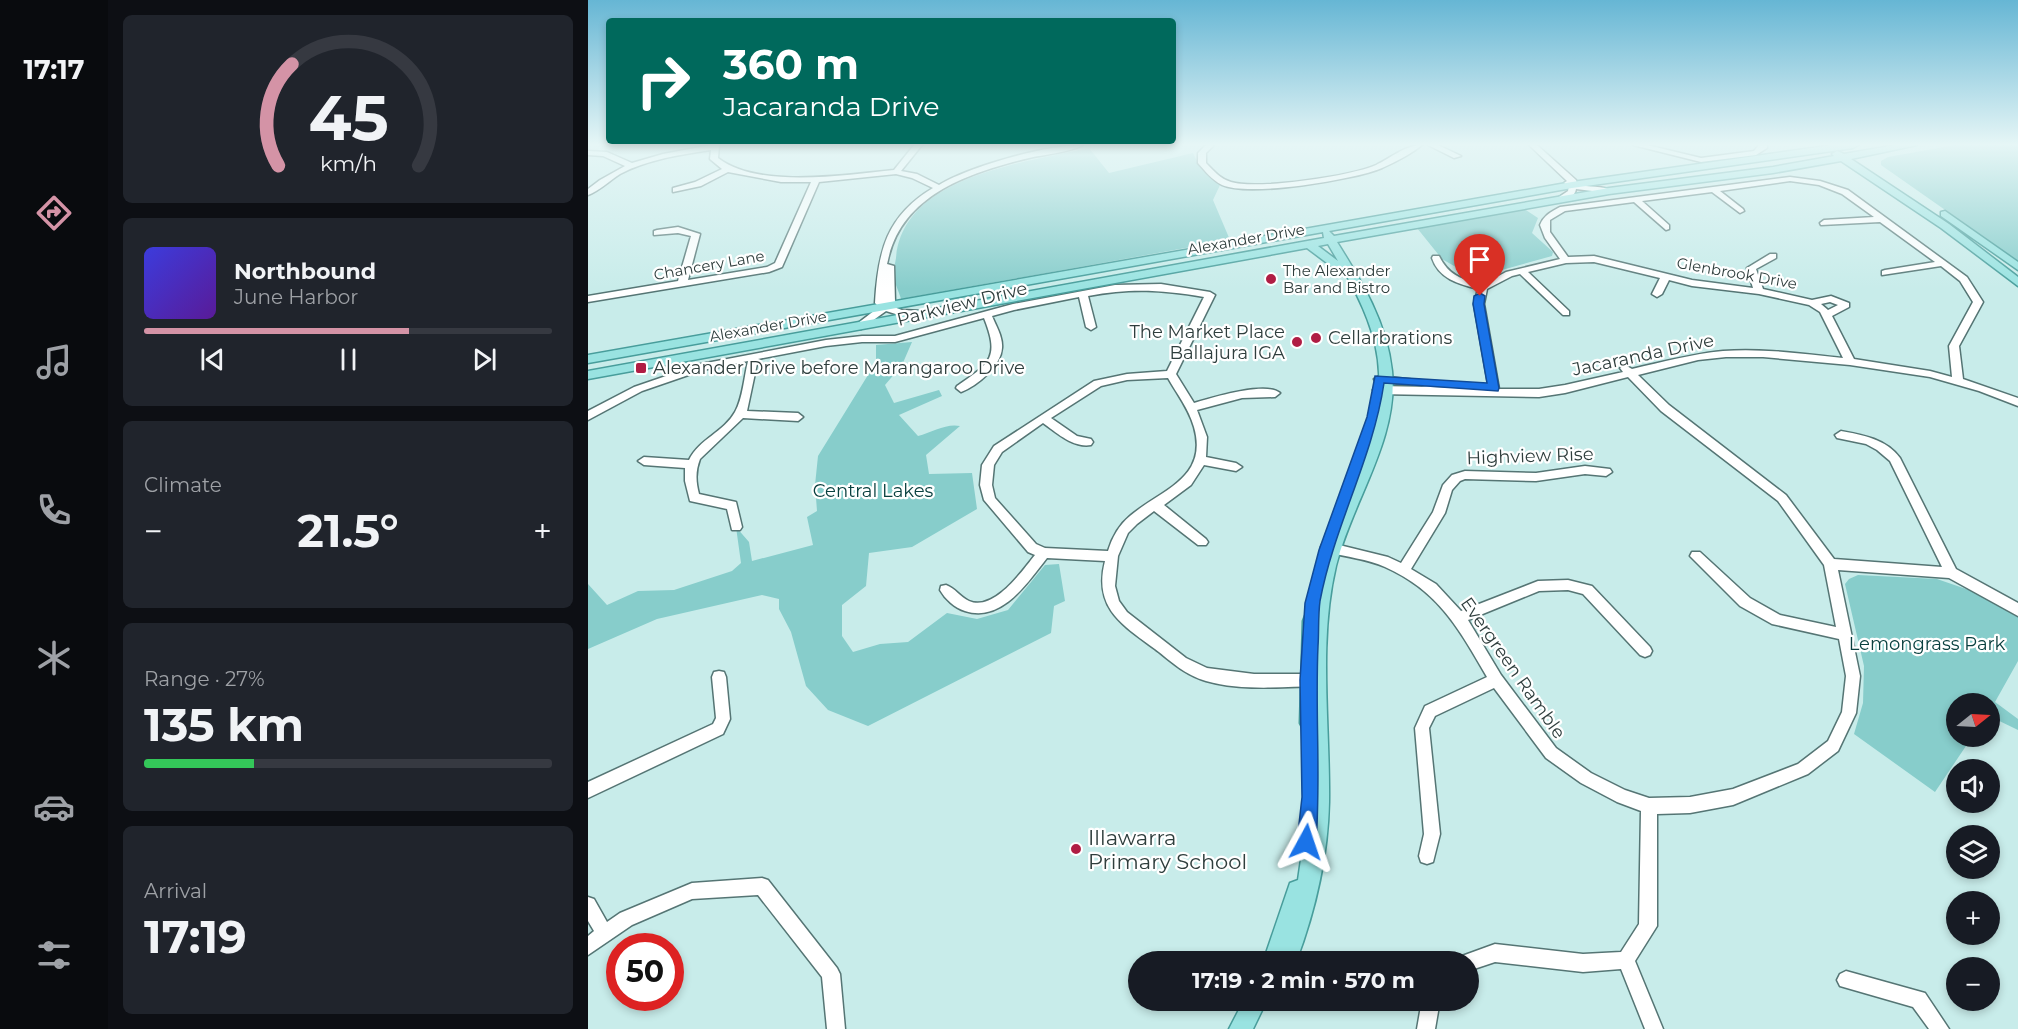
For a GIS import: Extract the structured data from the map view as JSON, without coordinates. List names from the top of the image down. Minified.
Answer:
{"streets":{"main road":["Alexander Drive"],"street":["Chancery Lane","Glenbrook Drive","Parkview Drive","Jacaranda Drive","Highview Rise","Evergreen Ramble"]},"crossings":[["Glenbrook Drive","Jacaranda Drive"],["Jacaranda Drive","Evergreen Ramble"],["Highview Rise","Evergreen Ramble"]],"parks":["Central Lakes","Lemongrass Park"],"places":{"other":["The Alexander Bar and Bistro","Cellarbrations","The Market Place Ballajura IGA","Illawarra Primary School"],"transit":["Alexander Drive before Marangaroo Drive"]},"north":"right","page":{"tabs":"17:17","turn":["360 m","Jacaranda Drive"],"song":["Northbound","June Harbor"],"tile":["Climate",["Range · 27%","135 km"],["Arrival","17:19"]],"heat":["−","21.5°","+"],"map_buttons":["+","−"],"limit":"50","trip":"17:19 · 2 min · 570 m","gauge":["45","km/h"]}}
